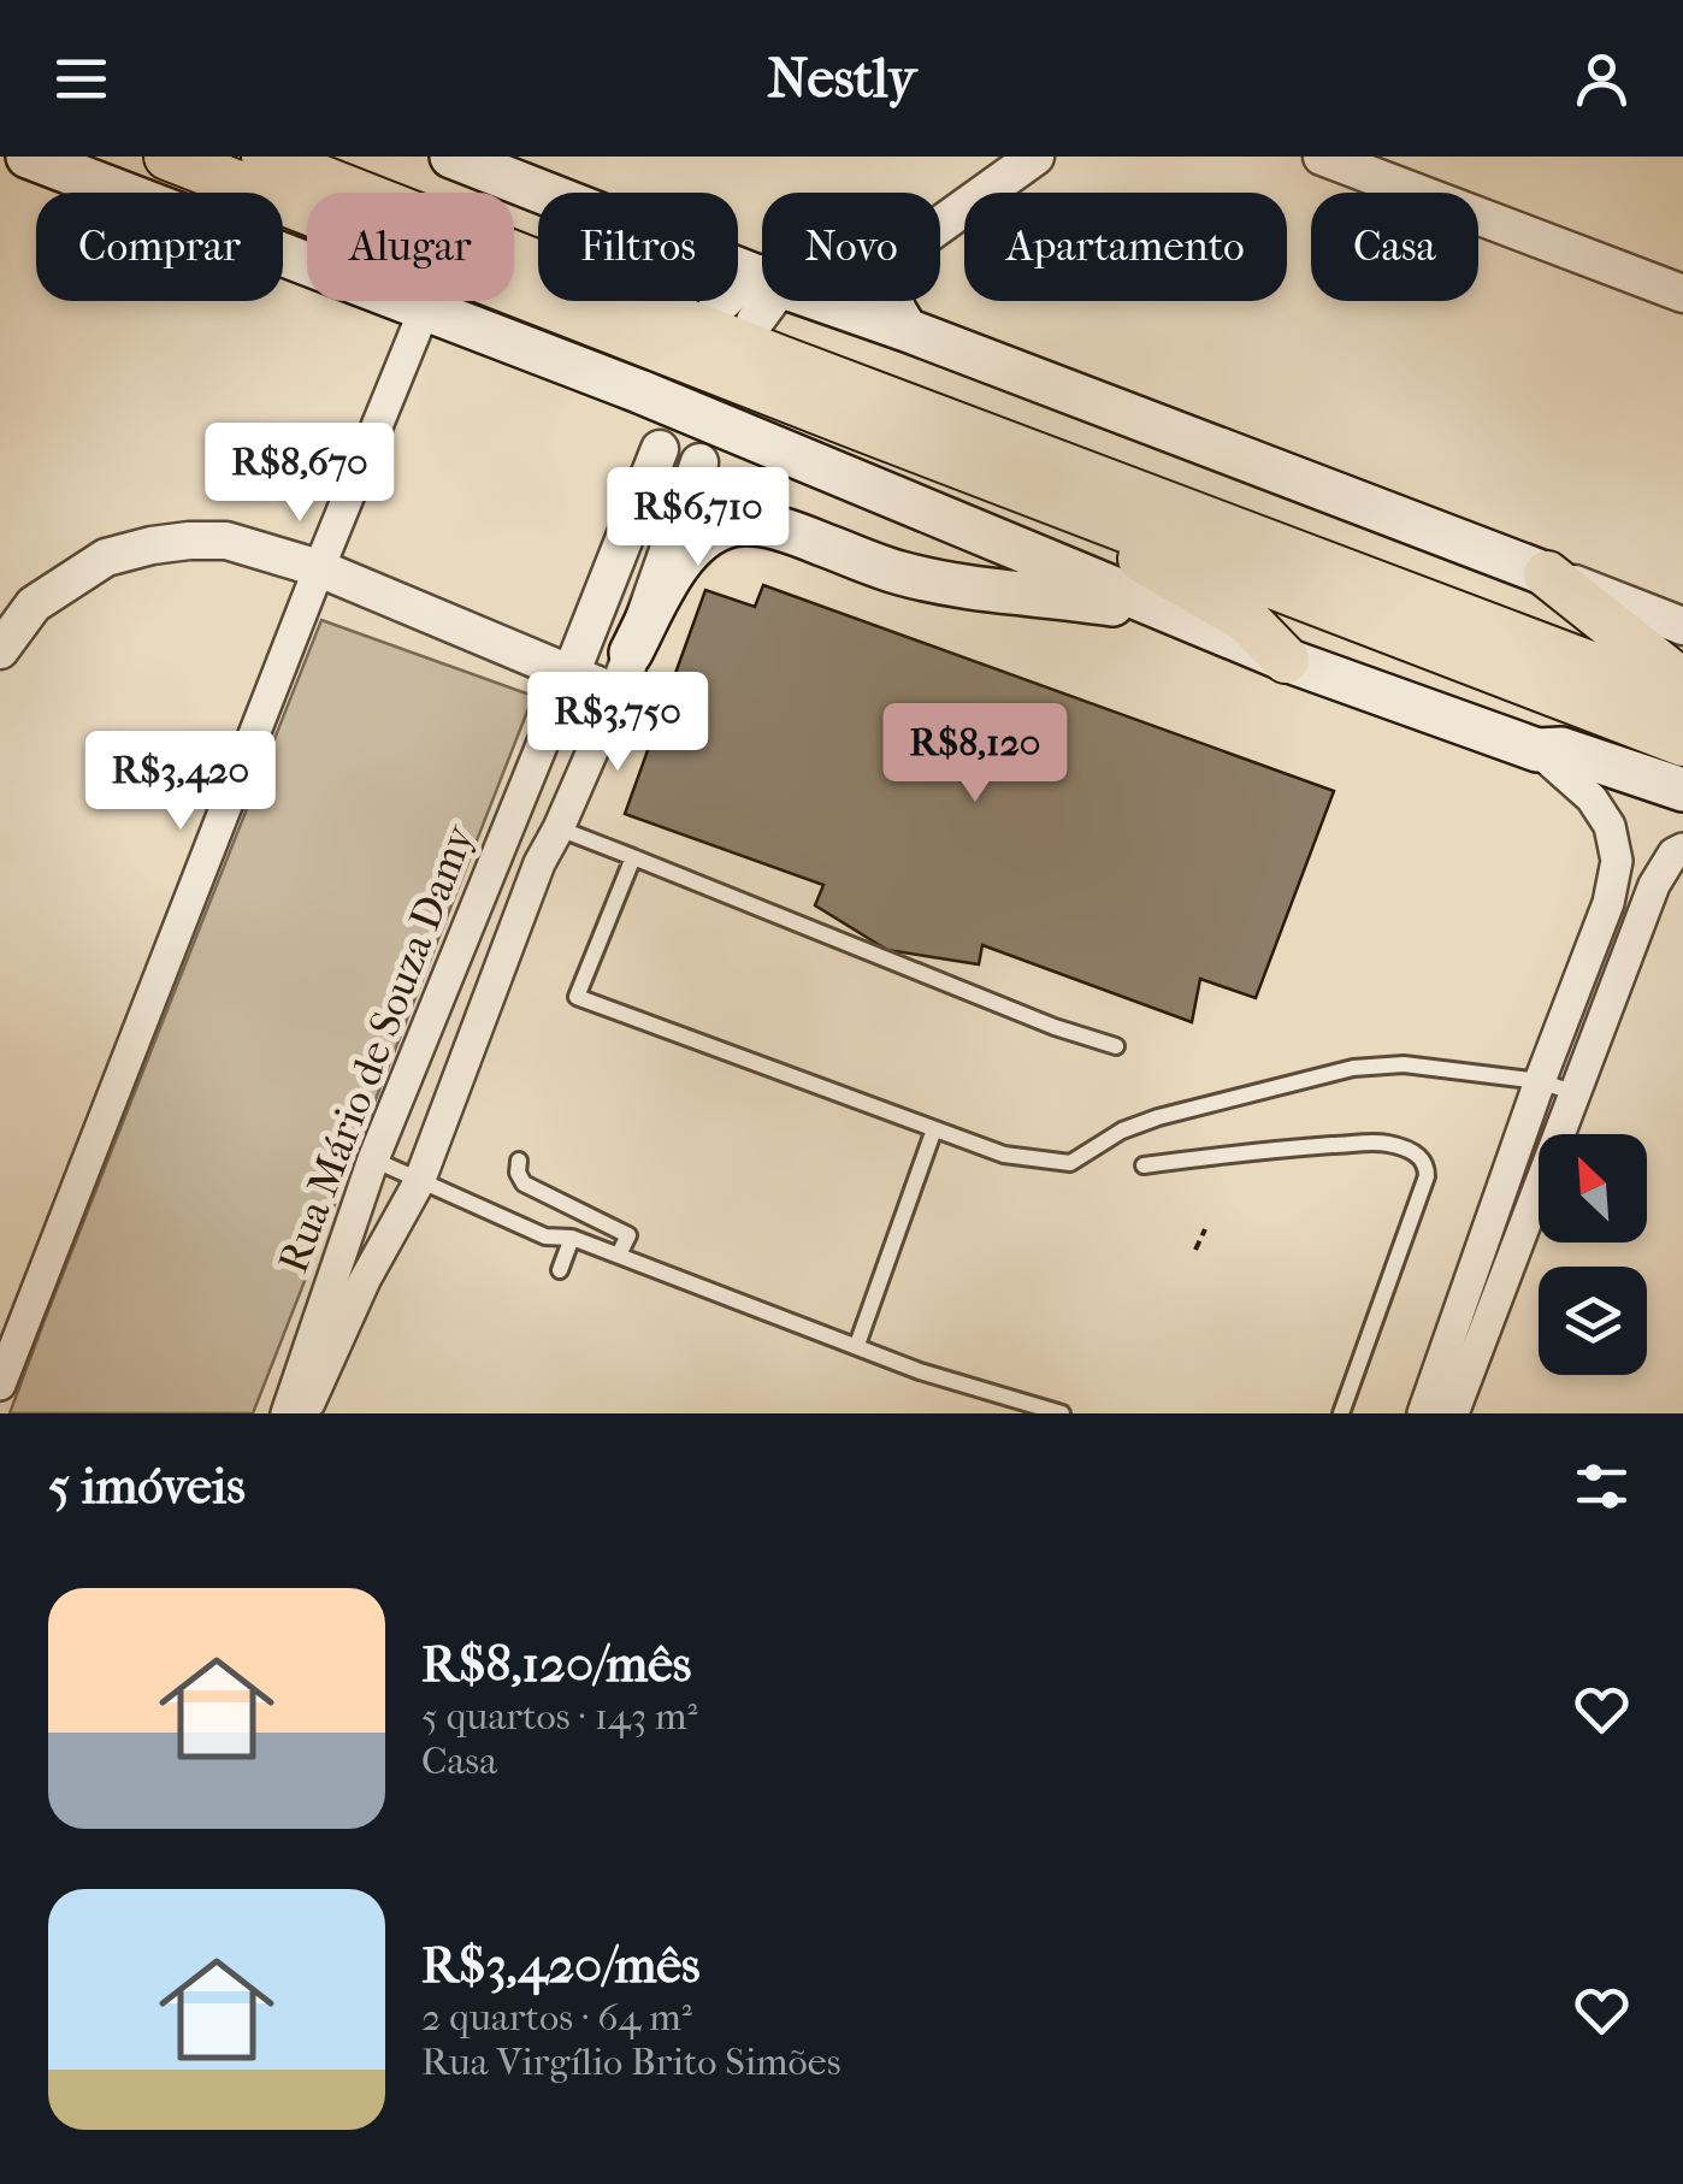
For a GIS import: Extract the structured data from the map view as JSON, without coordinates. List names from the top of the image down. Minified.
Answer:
{"streets":{"street":["Rua Mário de Souza Damy"]},"north":"top left","page":{"header":"Nestly","chip":["Comprar","Alugar","Filtros","Novo","Apartamento","Casa"],"price":["R$8,670","R$6,710","R$3,750","R$8,120","R$3,420"],"heading":"5 imóveis","list":[{"name":"R$8,120/mês","note":"5 quartos · 143 m² · Casa"},{"name":"R$3,420/mês","note":"2 quartos · 64 m² · Rua Virgílio Brito Simões"}]}}
